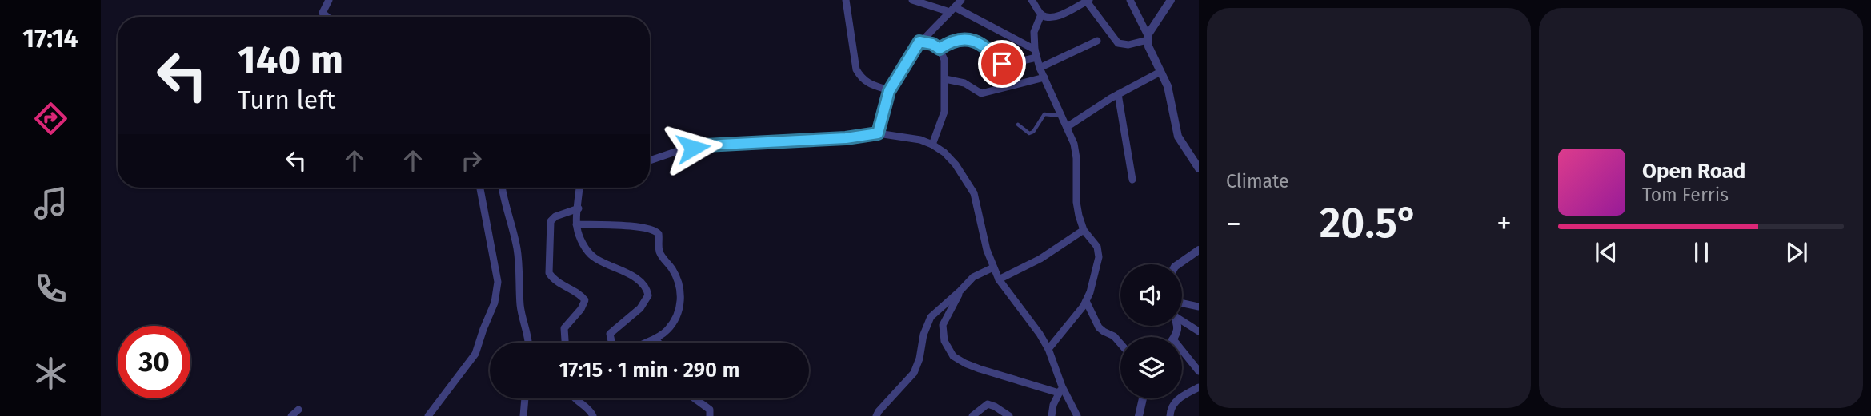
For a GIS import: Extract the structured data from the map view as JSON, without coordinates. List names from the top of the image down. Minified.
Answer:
{"page":{"tabs":"17:14","tile":"Climate","turn":["140 m","Turn left"],"song":["Open Road","Tom Ferris"],"heat":["−","20.5°","+"],"limit":"30","trip":"17:15 · 1 min · 290 m"}}
